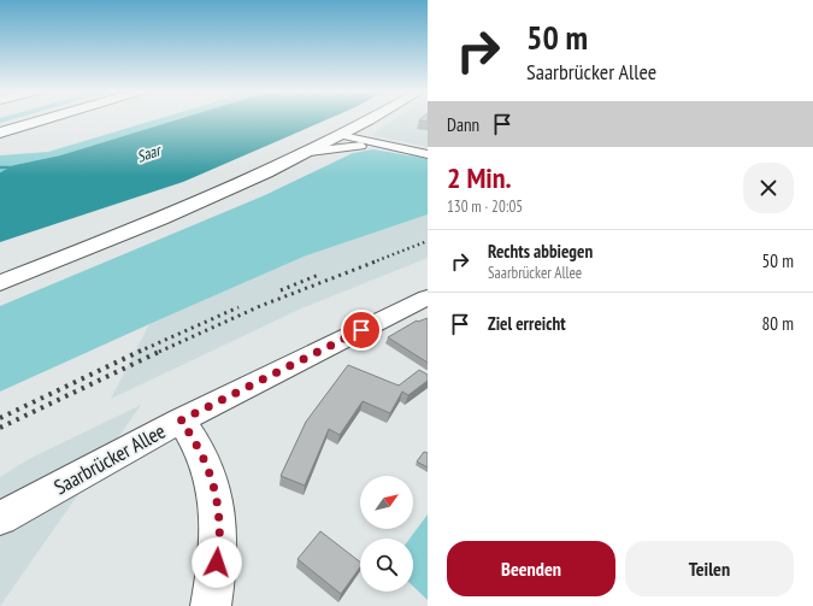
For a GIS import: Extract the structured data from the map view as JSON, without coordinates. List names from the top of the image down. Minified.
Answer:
{"streets":{"street":["Saarbrücker Allee"]},"water":["Saar"],"north":"top right","page":{"turn":["50 m","Saarbrücker Allee"],"then":"Dann","heading":["2 Min.","130 m · 20:05"],"list":[{"name":"Rechts abbiegen","note":"Saarbrücker Allee","value":"50 m"},{"name":"Ziel erreicht","value":"80 m"}],"buttons":["Beenden","Teilen"]}}
